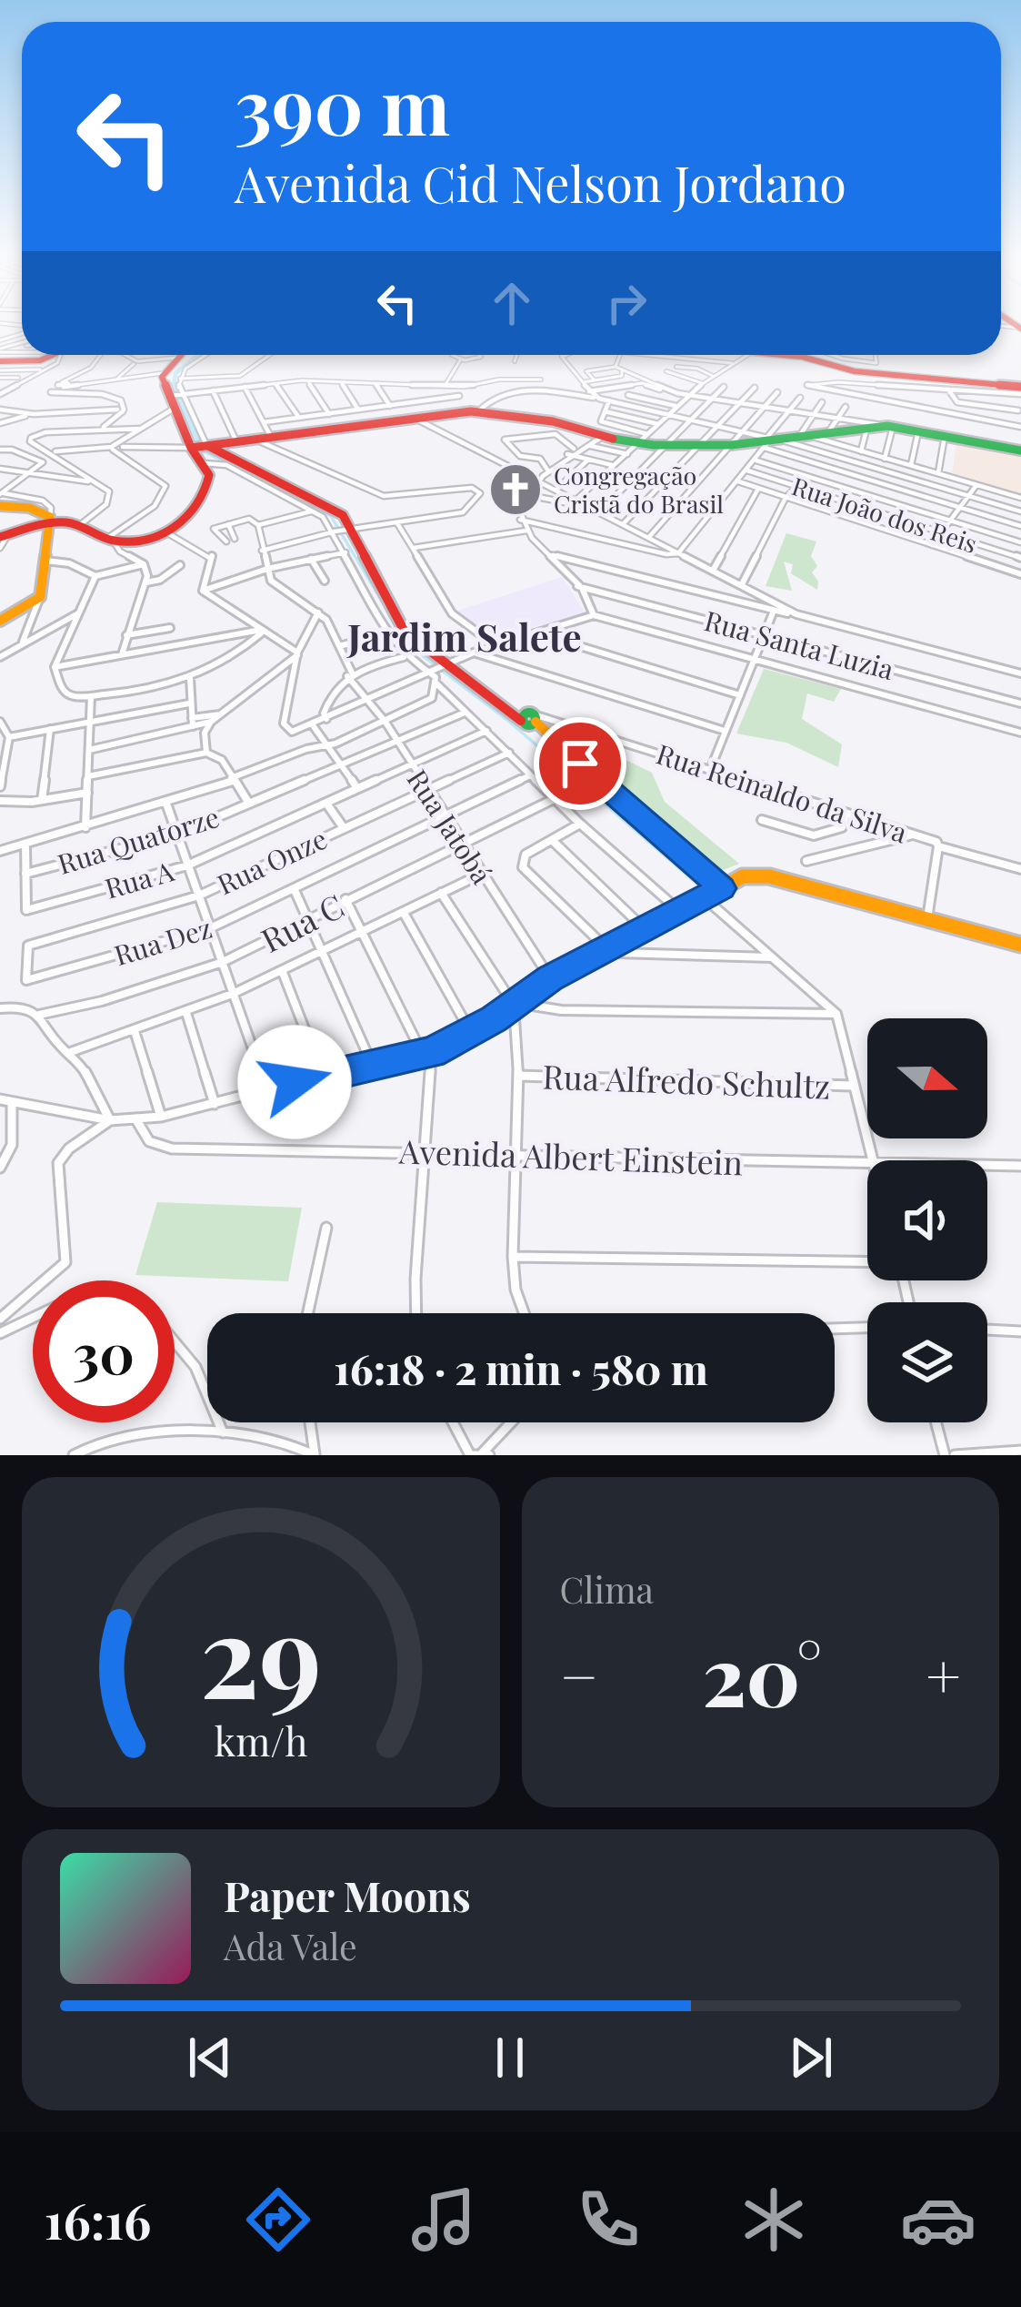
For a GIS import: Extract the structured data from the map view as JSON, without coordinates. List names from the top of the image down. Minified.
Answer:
{"streets":{"street":["Rua João dos Reis","Rua Santa Luzia","Rua Reinaldo da Silva","Rua Jatobá","Rua Quatorze","Rua Onze","Rua A","Rua C","Rua Dez","Rua Alfredo Schultz","Avenida Albert Einstein"]},"crossings":[["Rua Jatobá","Rua Quatorze"],["Rua Jatobá","Rua Onze"],["Rua Jatobá","Rua A"],["Rua Jatobá","Rua C"],["Rua Jatobá","Rua Dez"],["Rua Quatorze","Rua A"],["Rua Onze","Rua Dez"]],"districts":["Jardim Salete"],"places":{"church":["Congregação Cristã do Brasil"]},"north":"right","page":{"turn":["390 m","Avenida Cid Nelson Jordano"],"limit":"30","trip":"16:18 · 2 min · 580 m","tile":"Clima","heat":["−","20°","+"],"song":["Paper Moons","Ada Vale"],"tabs":"16:16","gauge":["29","km/h"]}}
